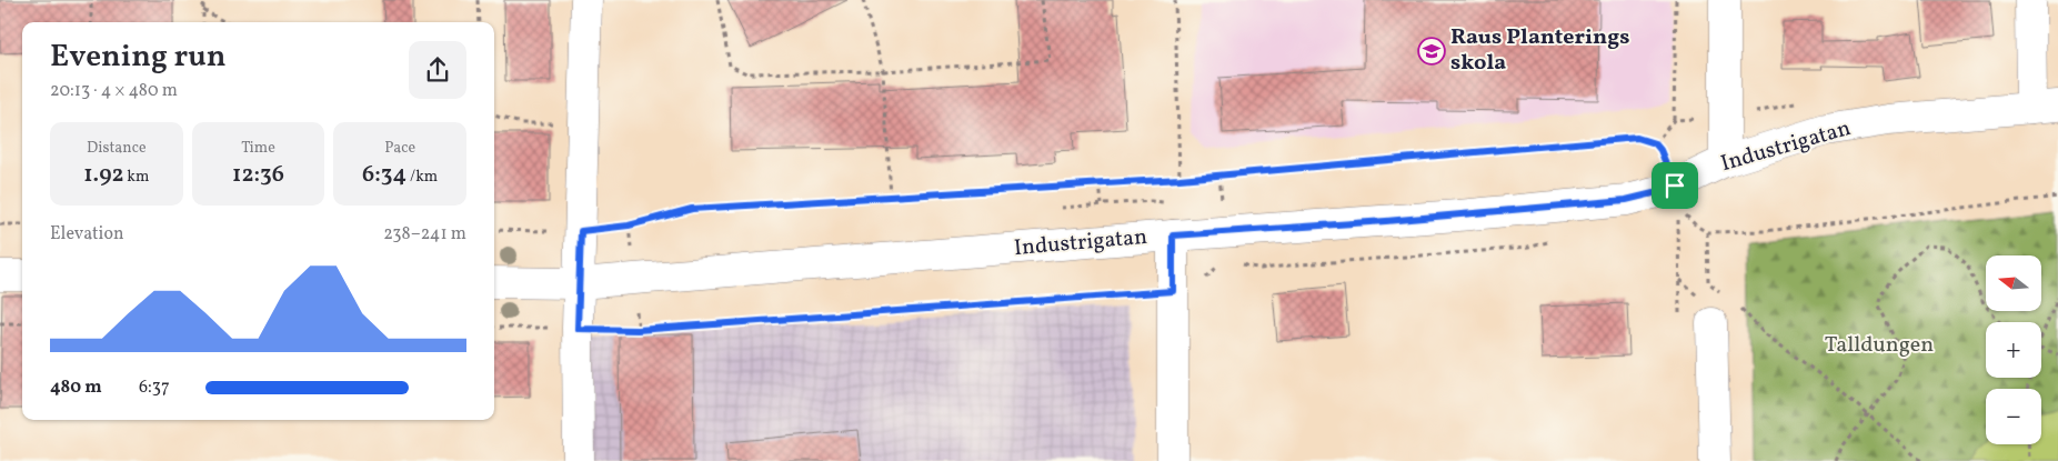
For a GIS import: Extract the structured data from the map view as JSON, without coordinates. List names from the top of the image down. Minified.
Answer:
{"streets":{"street":["Industrigatan"]},"parks":["Talldungen"],"places":{"school or university":["Raus Planterings skola"]},"north":"left","page":{"heading":["Evening run","20:13 · 4 × 480 m"],"stats":[["Distance","1.92 km"],["Time","12:36"],["Pace","6:34 /km"]],"chart":["Elevation","238–241 m"],"map_buttons":["+","−"],"list":[{"name":"480 m","note":"6:37"}]}}
